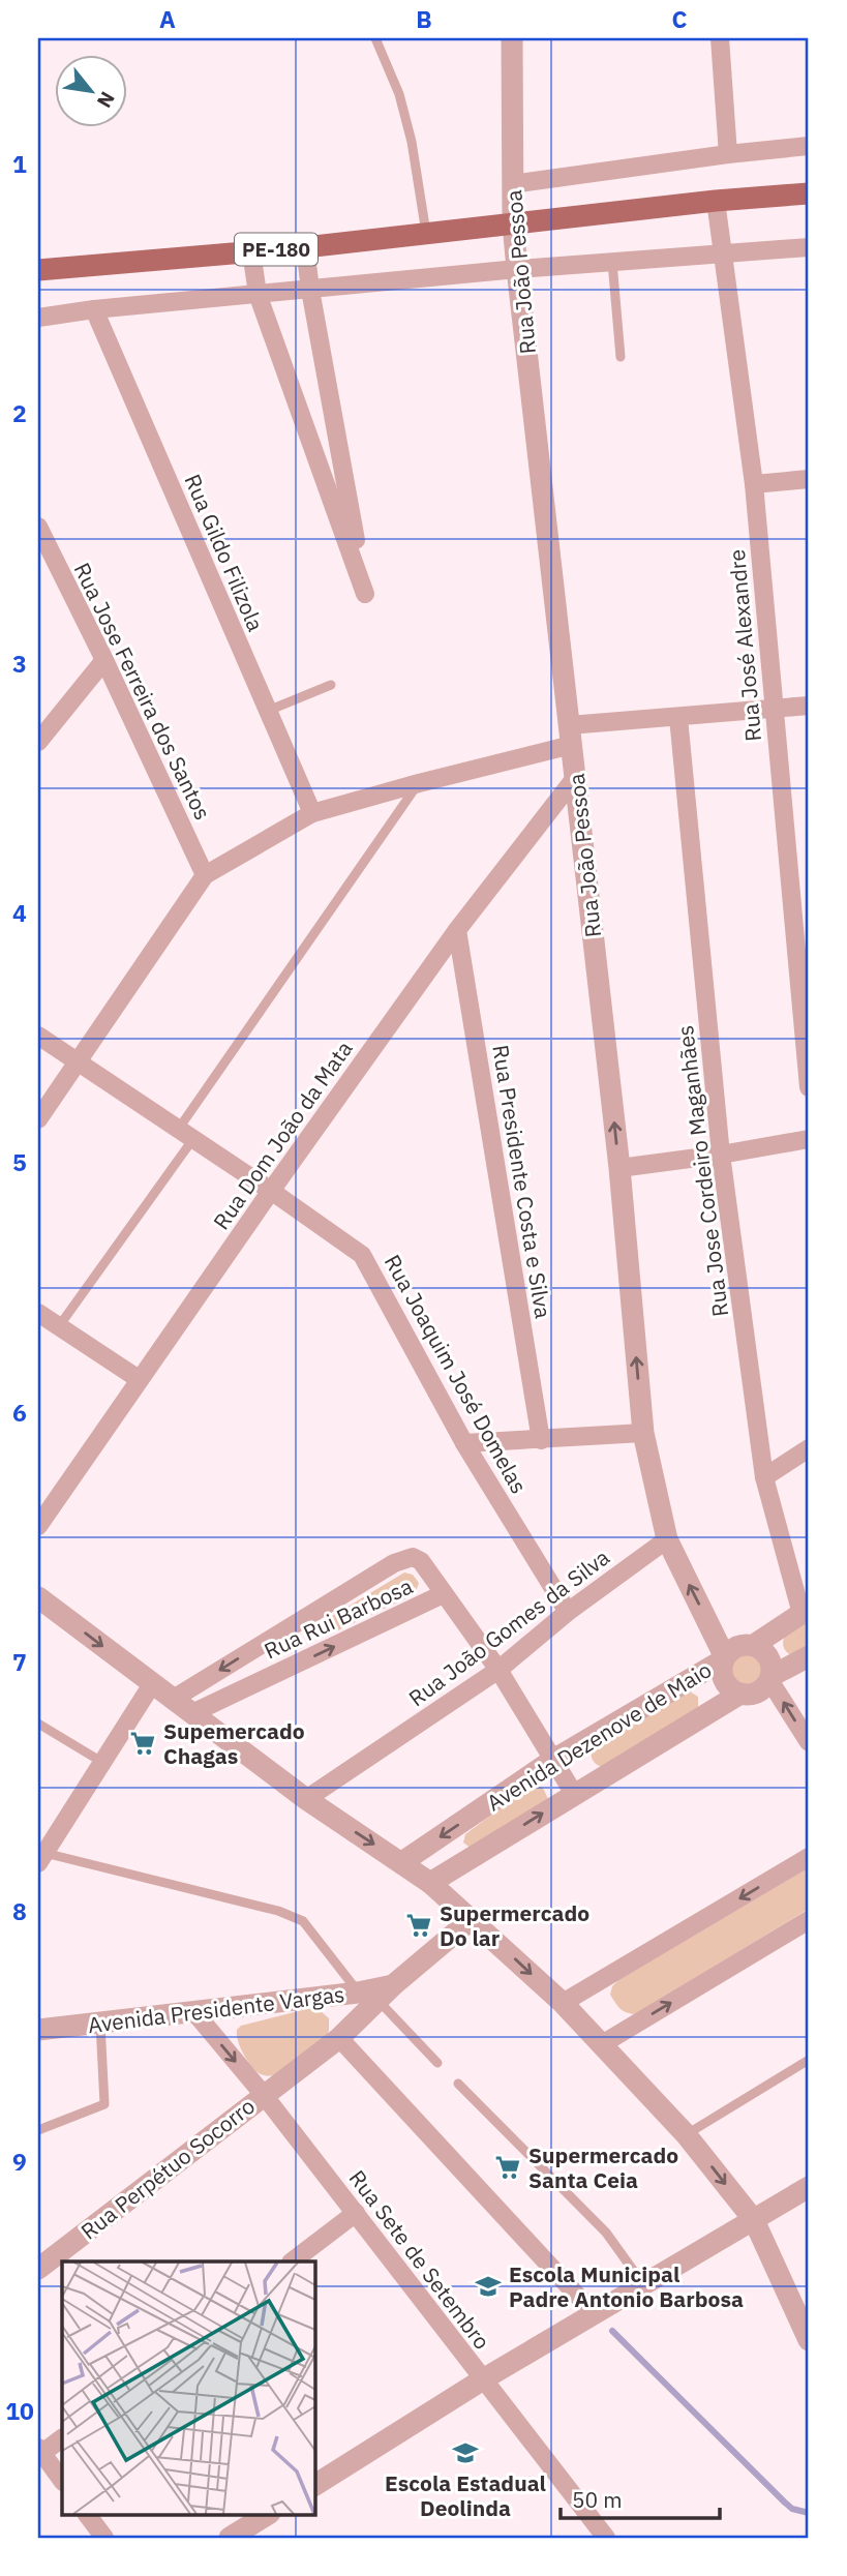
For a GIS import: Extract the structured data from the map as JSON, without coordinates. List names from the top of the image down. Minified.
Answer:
{"streets":{"main road":["PE-180"],"street":["Rua João Pessoa","Rua Gildo Filizola","Rua José Alexandre","Rua Jose Ferreira dos Santos","Rua Dom João da Mata","Rua Jose Cordeiro Maganhães","Rua Presidente Costa e Silva","Rua Joaquim José Domelas","Rua Rui Barbosa","Rua João Gomes da Silva","Avenida Dezenove de Maio","Avenida Presidente Vargas","Rua Perpétuo Socorro","Rua Sete de Setembro"]},"crossings":[["PE-180","Rua João Pessoa"],["PE-180","Rua José Alexandre"],["Rua João Pessoa","Rua Dom João da Mata"],["Rua João Pessoa","Rua João Gomes da Silva"],["Rua João Pessoa","Avenida Dezenove de Maio"],["Rua Dom João da Mata","Rua Presidente Costa e Silva"],["Rua Dom João da Mata","Rua Joaquim José Domelas"],["Rua Joaquim José Domelas","Rua João Gomes da Silva"],["Rua Rui Barbosa","Rua João Gomes da Silva"],["Rua Rui Barbosa","Avenida Dezenove de Maio"],["Avenida Presidente Vargas","Rua Perpétuo Socorro"],["Avenida Presidente Vargas","Rua Sete de Setembro"],["Rua Perpétuo Socorro","Rua Sete de Setembro"]],"one_way":["Rua João Pessoa"],"places":{"supermarket":["Supemercado Chagas","Supermercado Do lar","Supermercado Santa Ceia"],"school or university":["Escola Municipal Padre Antonio Barbosa","Escola Estadual Deolinda"]},"scale_bar":"50 m","north":"bottom right","grid":{"columns":["A","B","C"],"rows":["1","2","3","4","5","6","7","8","9","10"]}}
